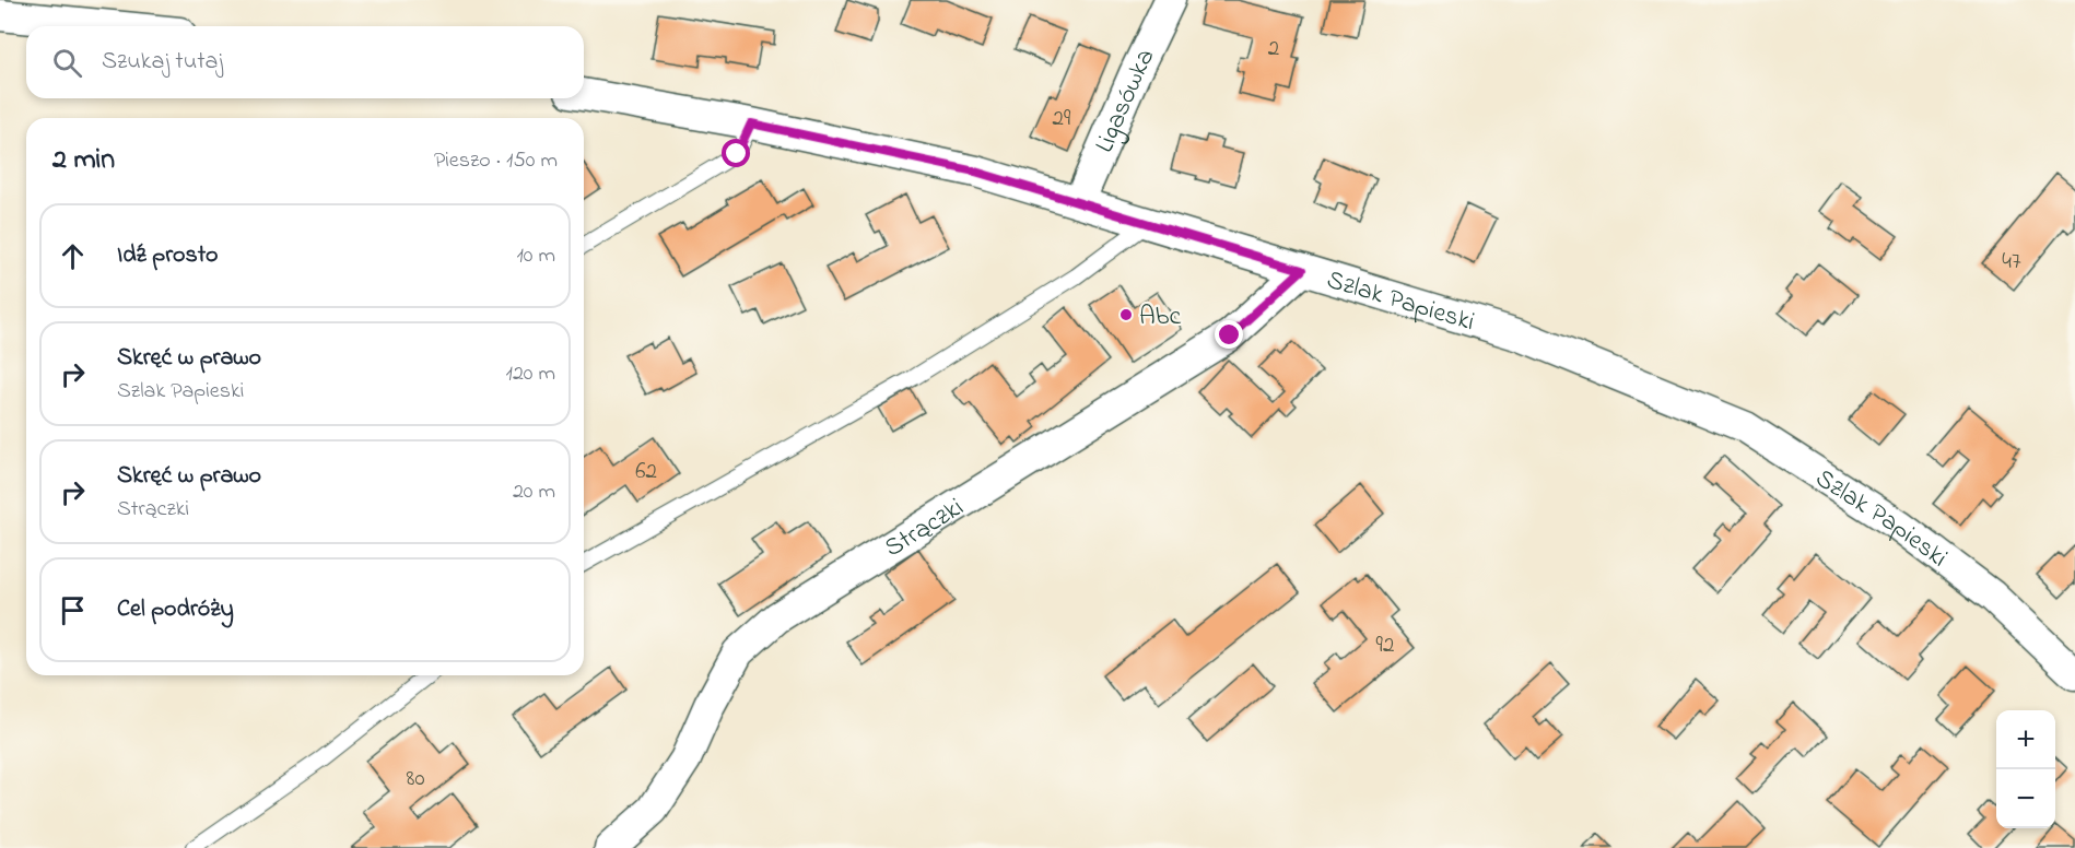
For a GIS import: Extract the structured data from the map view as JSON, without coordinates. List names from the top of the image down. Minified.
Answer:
{"streets":{"street":["Ligasówka","Szlak Papieski","Strączki"]},"crossings":[["Ligasówka","Szlak Papieski"],["Szlak Papieski","Strączki"]],"places":["Abc"],"house_numbers":["2","29","47","62","92","80"],"page":{"search":"Szukaj tutaj","heading":["2 min","Pieszo · 150 m"],"list":[["Idź prosto","10 m"],["Skręć w prawo","Szlak Papieski","120 m"],["Skręć w prawo","Strączki","20 m"],"Cel podróży"],"map_buttons":["+","−"]}}
